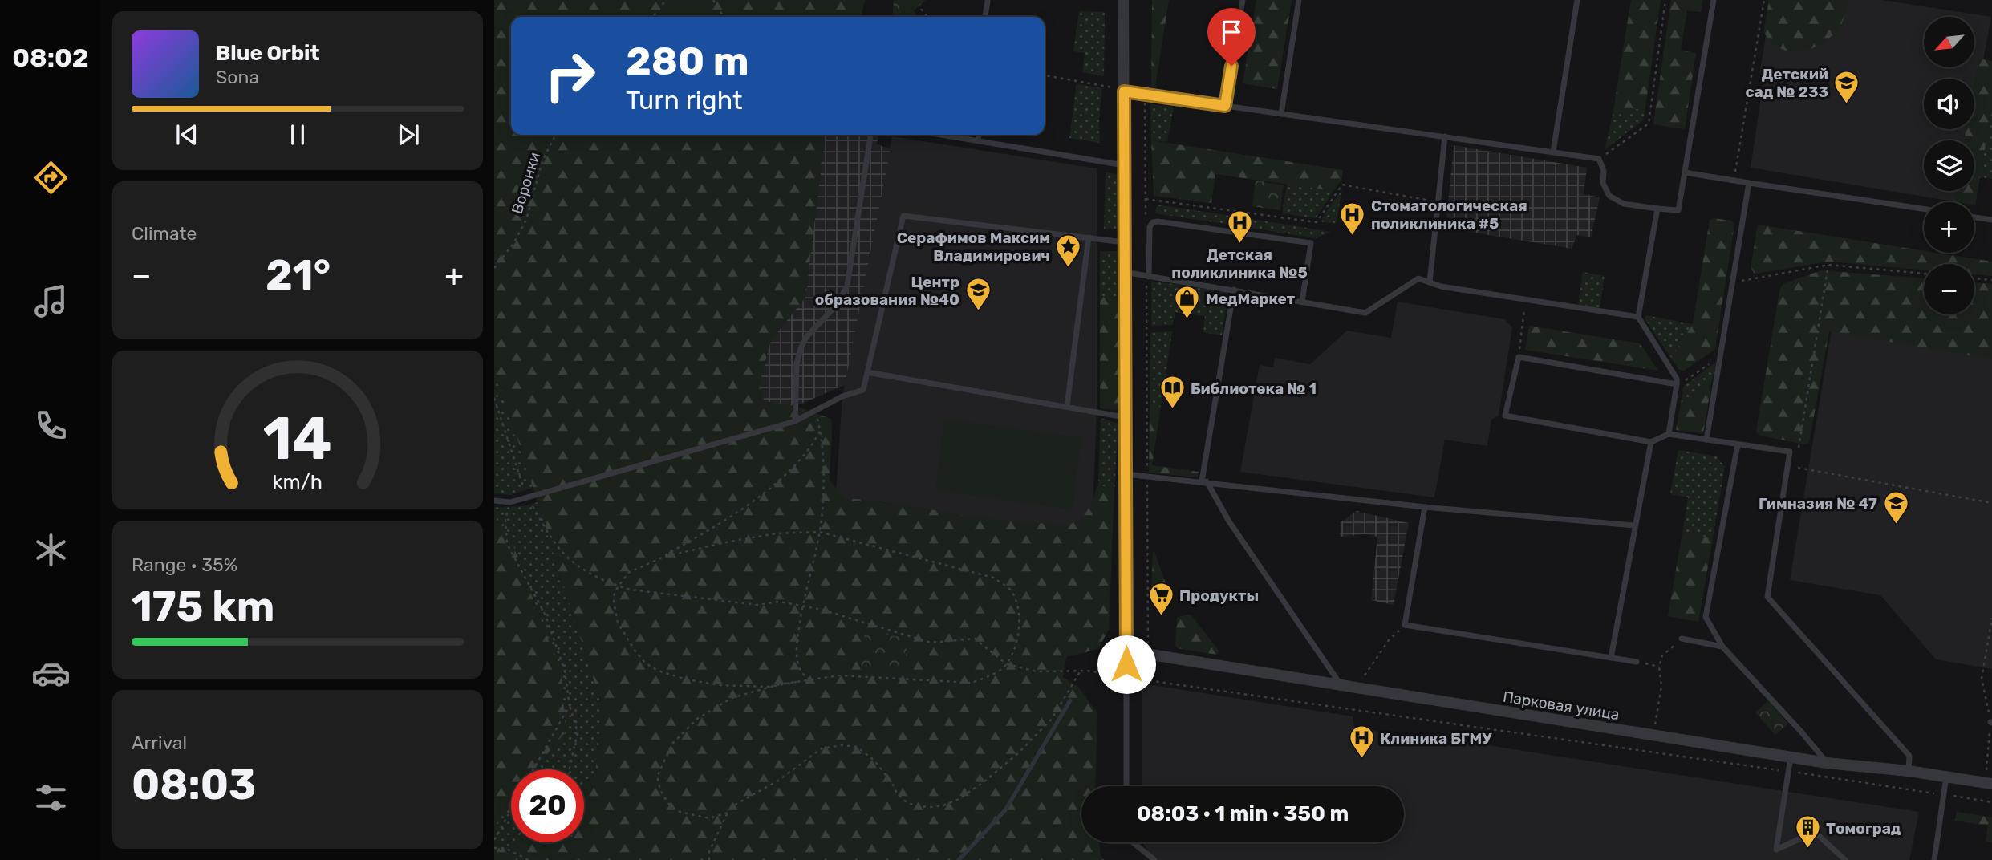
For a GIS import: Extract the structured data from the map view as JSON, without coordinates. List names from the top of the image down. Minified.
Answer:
{"streets":{"street":["Парковая улица"],"path":["Воронки"]},"places":{"school or university":["Детский сад № 233","Центр образования №40","Гимназия № 47"],"hospital":["Стоматологическая поликлиника #5","Детская поликлиника №5","Клиника БГМУ"],"place":["Серафимов Максим Владимирович"],"shop":["МедМаркет"],"library":["Библиотека № 1"],"supermarket":["Продукты"],"building":["Томоград"]},"north":"bottom left","page":{"tabs":"08:02","map_buttons":["+","−"],"turn":["280 m","Turn right"],"song":["Blue Orbit","Sona"],"tile":["Climate",["Range · 35%","175 km"],["Arrival","08:03"]],"heat":["−","21°","+"],"limit":"20","trip":"08:03 · 1 min · 350 m","gauge":["14","km/h"]}}
